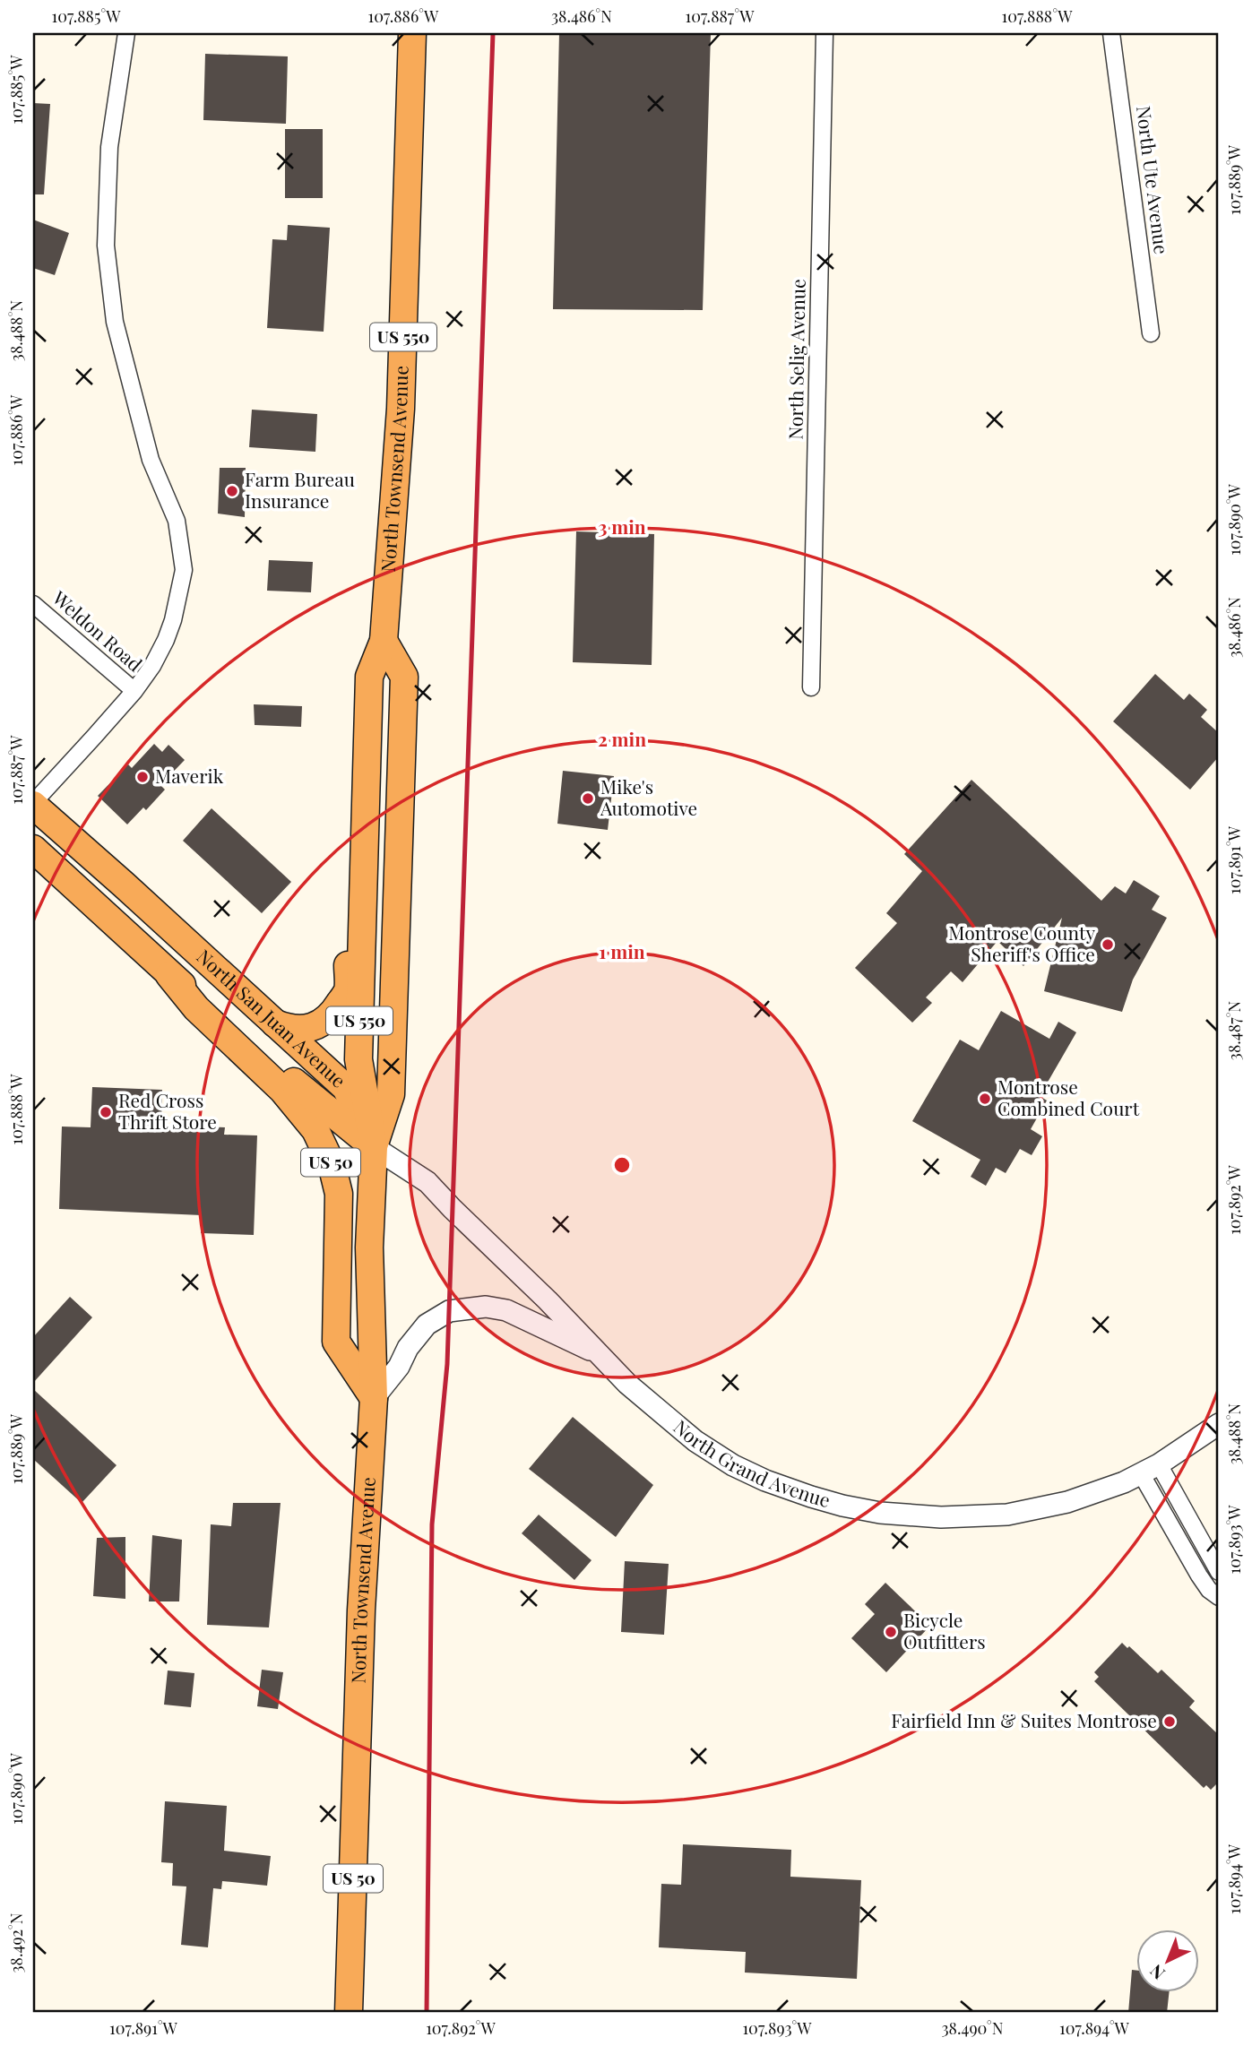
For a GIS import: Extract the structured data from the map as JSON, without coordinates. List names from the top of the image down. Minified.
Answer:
{"streets":{"highway":["US 550","North Townsend Avenue","North San Juan Avenue","US 50"],"street":["North Ute Avenue","North Selig Avenue","Weldon Road","North Grand Avenue"]},"crossings":[["North Townsend Avenue","North San Juan Avenue"],["North Townsend Avenue","US 50"],["North Townsend Avenue","North Grand Avenue"],["North San Juan Avenue","US 50"],["North San Juan Avenue","North Grand Avenue"]],"places":["Farm Bureau Insurance","Maverik","Mike's Automotive","Montrose County Sheriff's Office","Montrose Combined Court","Red Cross Thrift Store","Bicycle Outfitters","Fairfield Inn & Suites Montrose"],"north":"bottom left","coordinates":["107.885°W","107.886°W","38.486°N","107.887°W","107.888°W","107.889°W","38.488°N","107.890°W","107.891°W","38.487°N","107.892°W","107.893°W","107.894°W","38.492°N","38.490°N"],"rings":["3 min","2 min","1 min"]}
